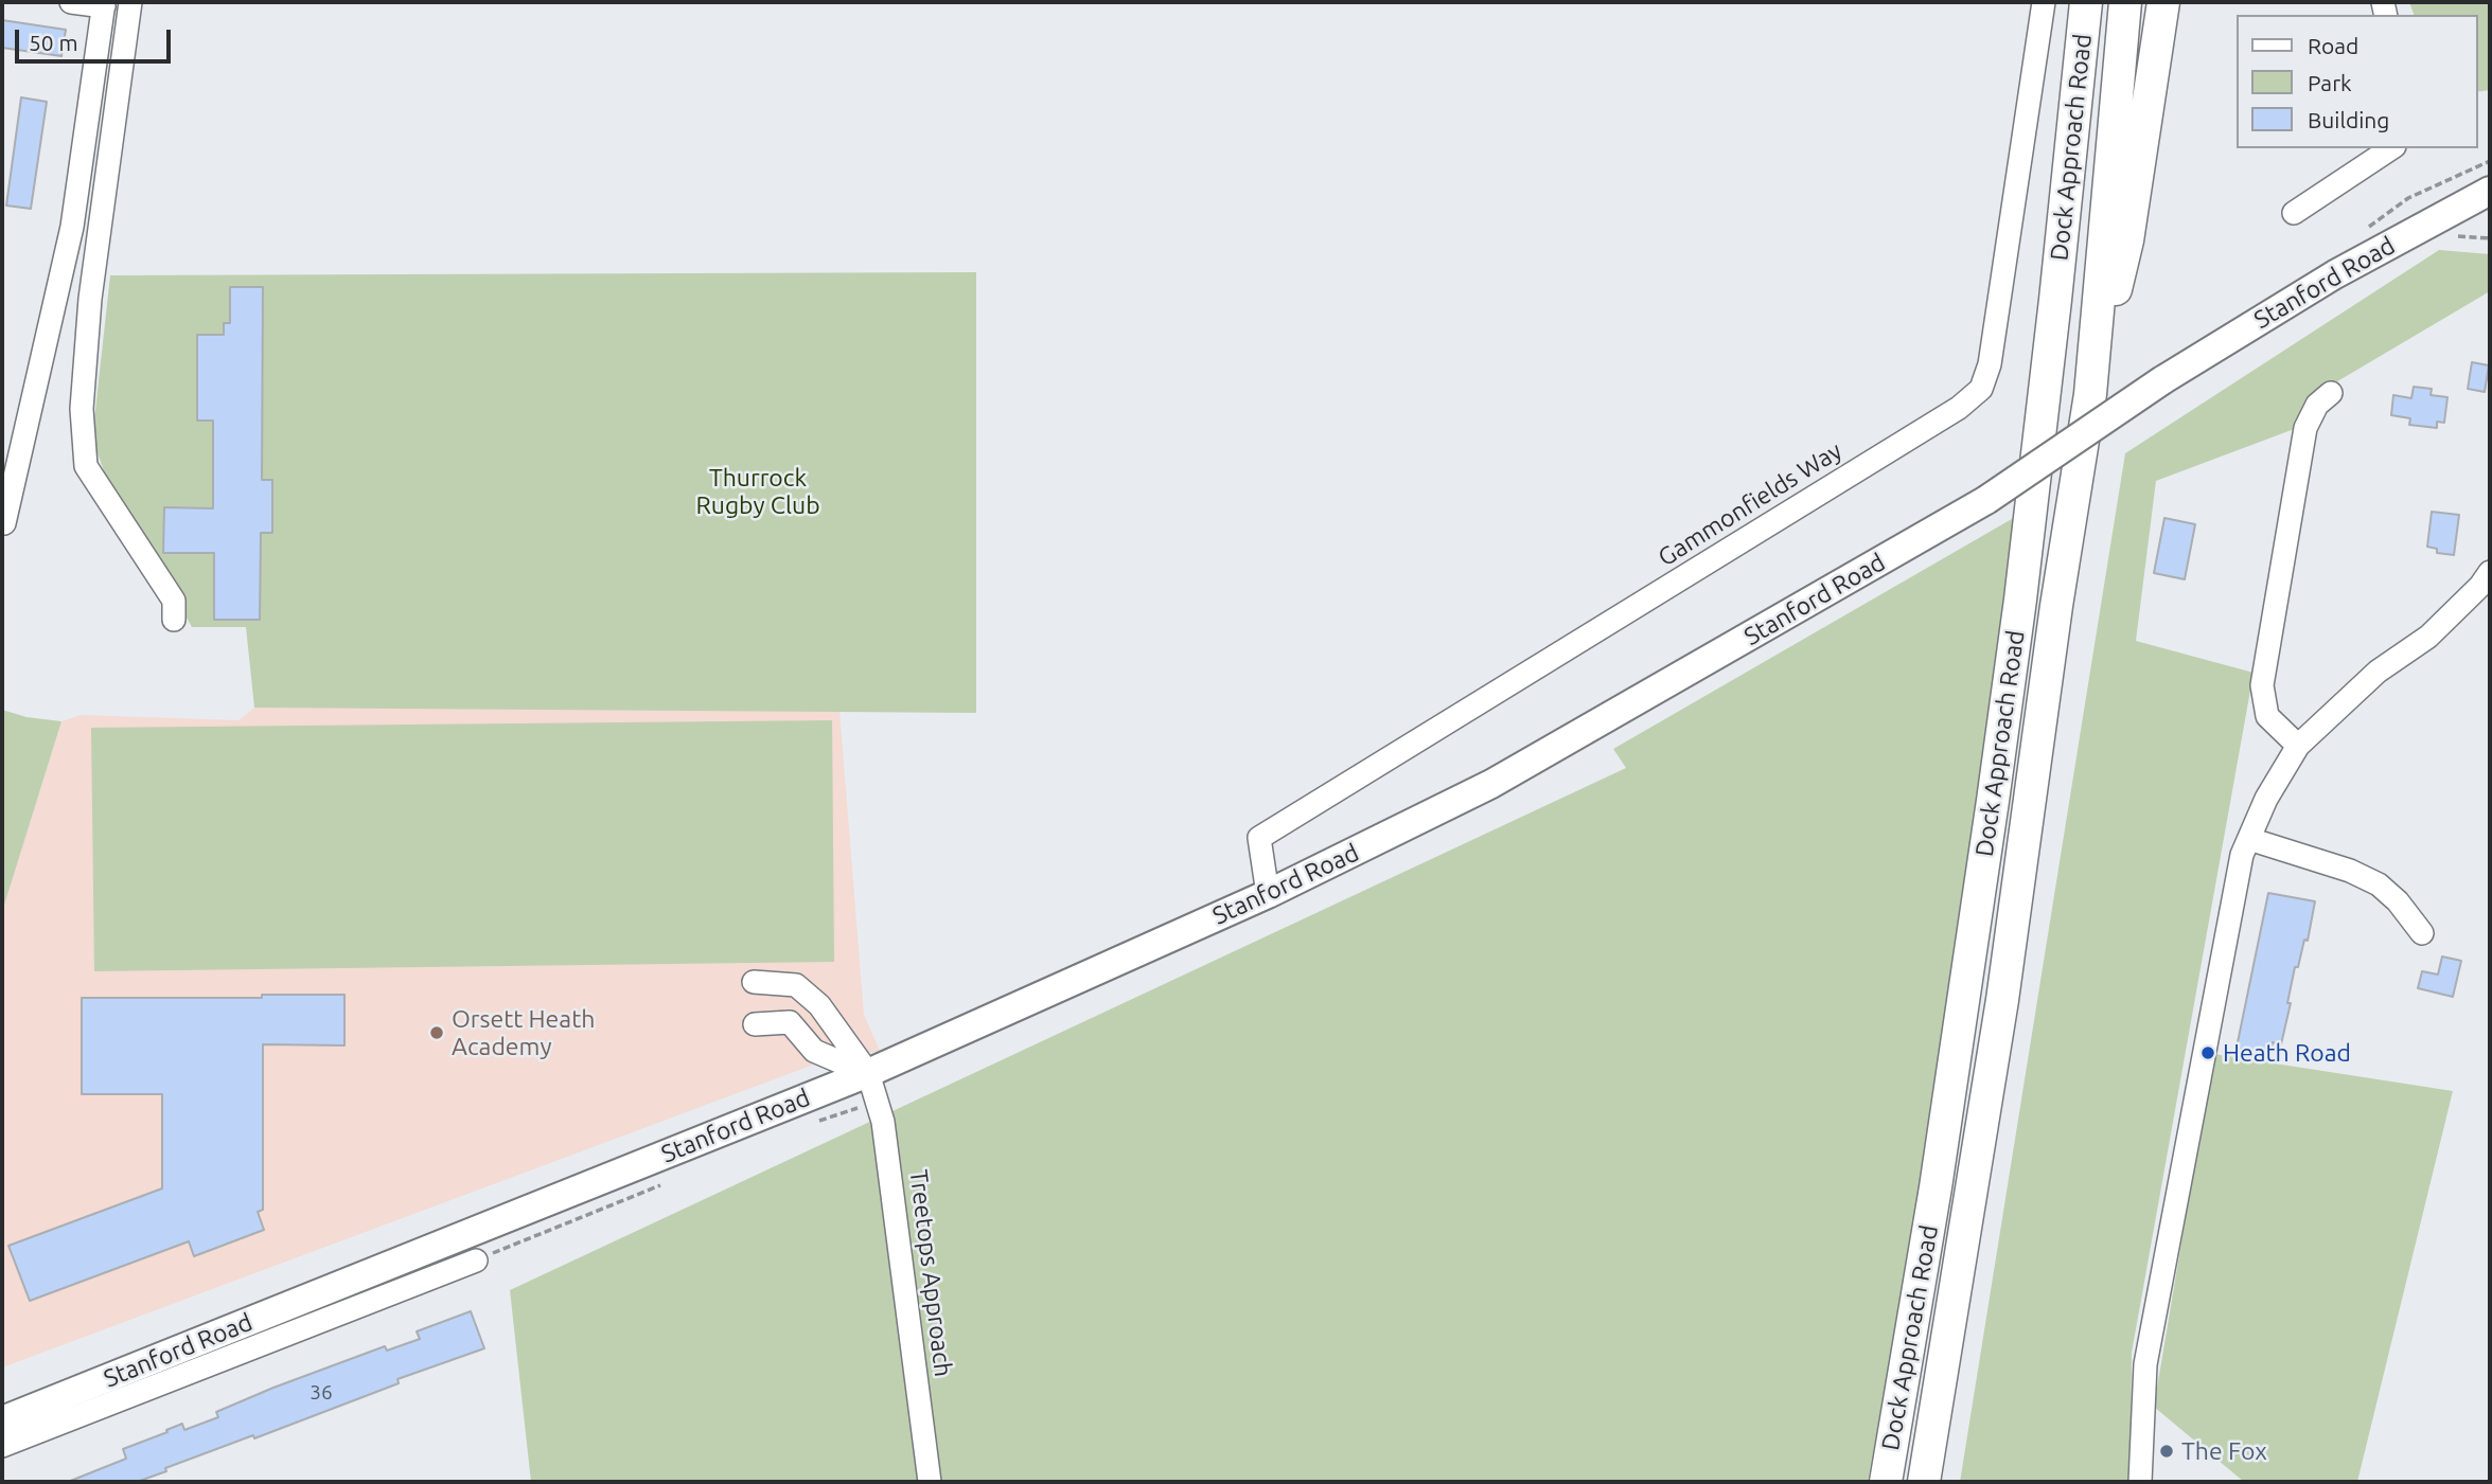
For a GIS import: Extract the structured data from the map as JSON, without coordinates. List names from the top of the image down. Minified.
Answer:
{"streets":{"highway":["Dock Approach Road"],"main road":["Stanford Road"],"street":["Gammonfields Way","Treetops Approach"]},"crossings":[["Stanford Road","Gammonfields Way"],["Stanford Road","Treetops Approach"]],"parks":["Thurrock Rugby Club"],"places":["Orsett Heath Academy","Heath Road","The Fox"],"house_numbers":["36"],"legend":["Road","Park","Building"],"scale_bar":"50 m"}
